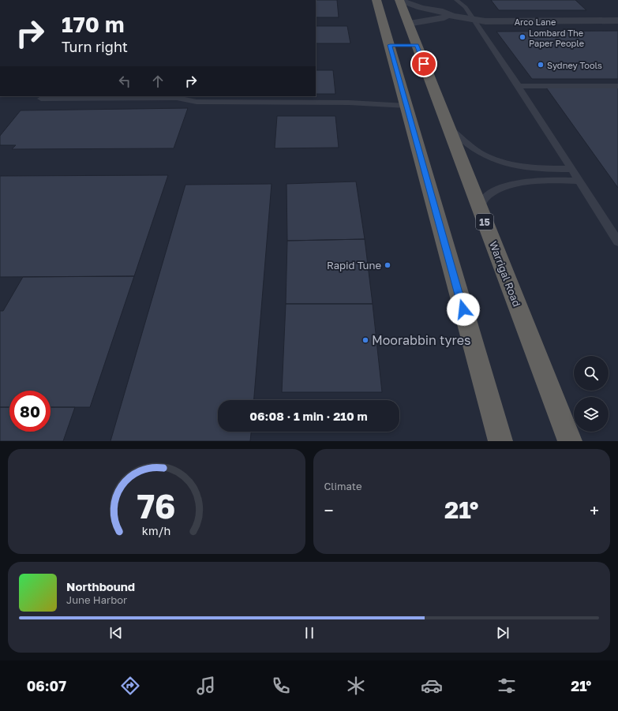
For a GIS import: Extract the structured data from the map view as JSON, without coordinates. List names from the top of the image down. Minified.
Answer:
{"streets":{"highway":["15","Warrigal Road"],"street":["Arco Lane"]},"crossings":[["Arco Lane","Warrigal Road"]],"places":["Lombard The Paper People","Sydney Tools","Rapid Tune","Moorabbin tyres"],"page":{"turn":["170 m","Turn right"],"limit":"80","trip":"06:08 · 1 min · 210 m","tile":"Climate","heat":["−","21°","+"],"song":["Northbound","June Harbor"],"tabs":["06:07","21°"],"gauge":["76","km/h"]}}
